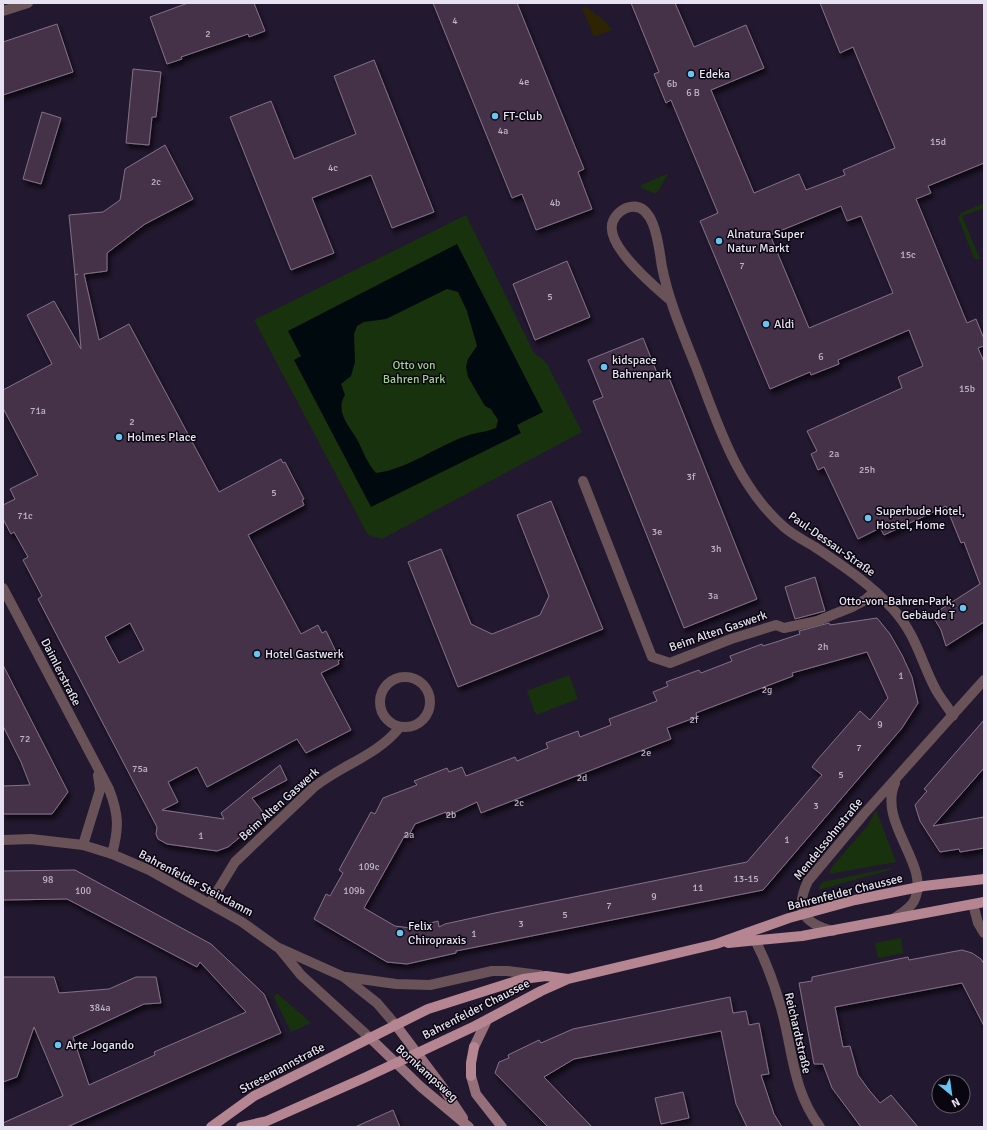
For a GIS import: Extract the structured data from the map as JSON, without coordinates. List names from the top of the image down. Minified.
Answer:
{"streets":{"main road":["Bahrenfelder Chaussee","Stresemannstraße","Bornkampsweg"],"street":["Paul-Dessau-Straße","Beim Alten Gaswerk","Daimlerstraße","Mendelssohnstraße","Bahrenfelder Steindamm","Reichardtstraße"]},"crossings":[["Paul-Dessau-Straße","Beim Alten Gaswerk"],["Paul-Dessau-Straße","Mendelssohnstraße"],["Beim Alten Gaswerk","Bahrenfelder Steindamm"],["Daimlerstraße","Bahrenfelder Steindamm"],["Mendelssohnstraße","Bahrenfelder Chaussee"],["Bahrenfelder Steindamm","Bahrenfelder Chaussee"],["Bahrenfelder Steindamm","Stresemannstraße"],["Bahrenfelder Steindamm","Bornkampsweg"],["Bahrenfelder Chaussee","Reichardtstraße"],["Bahrenfelder Chaussee","Stresemannstraße"],["Bahrenfelder Chaussee","Bornkampsweg"],["Stresemannstraße","Bornkampsweg"]],"parks":["Otto von Bahren Park"],"places":["Edeka","FT-Club","Alnatura Super Natur Markt","Aldi","kidspace Bahrenpark","Holmes Place","Superbude Hotel, Hostel, Home","Otto-von-Bahren-Park, Gebäude T","Hotel Gastwerk","Felix Chiropraxis","Arte Jogando"],"house_numbers":["4","2","4e","6b","6 B","4a","15d","4c","2c","4b","15c","7","5","6","15b","71a","2","2a","25h","3f","5","71c","3e","3h","3a","2h","1","2g","2f","9","72","7","2e","75a","5","2d","2c","3","2b","2a","1","1","109c","13-15","98","11","100","109b","9","7","5","3","1","384a"],"north":"bottom right"}
